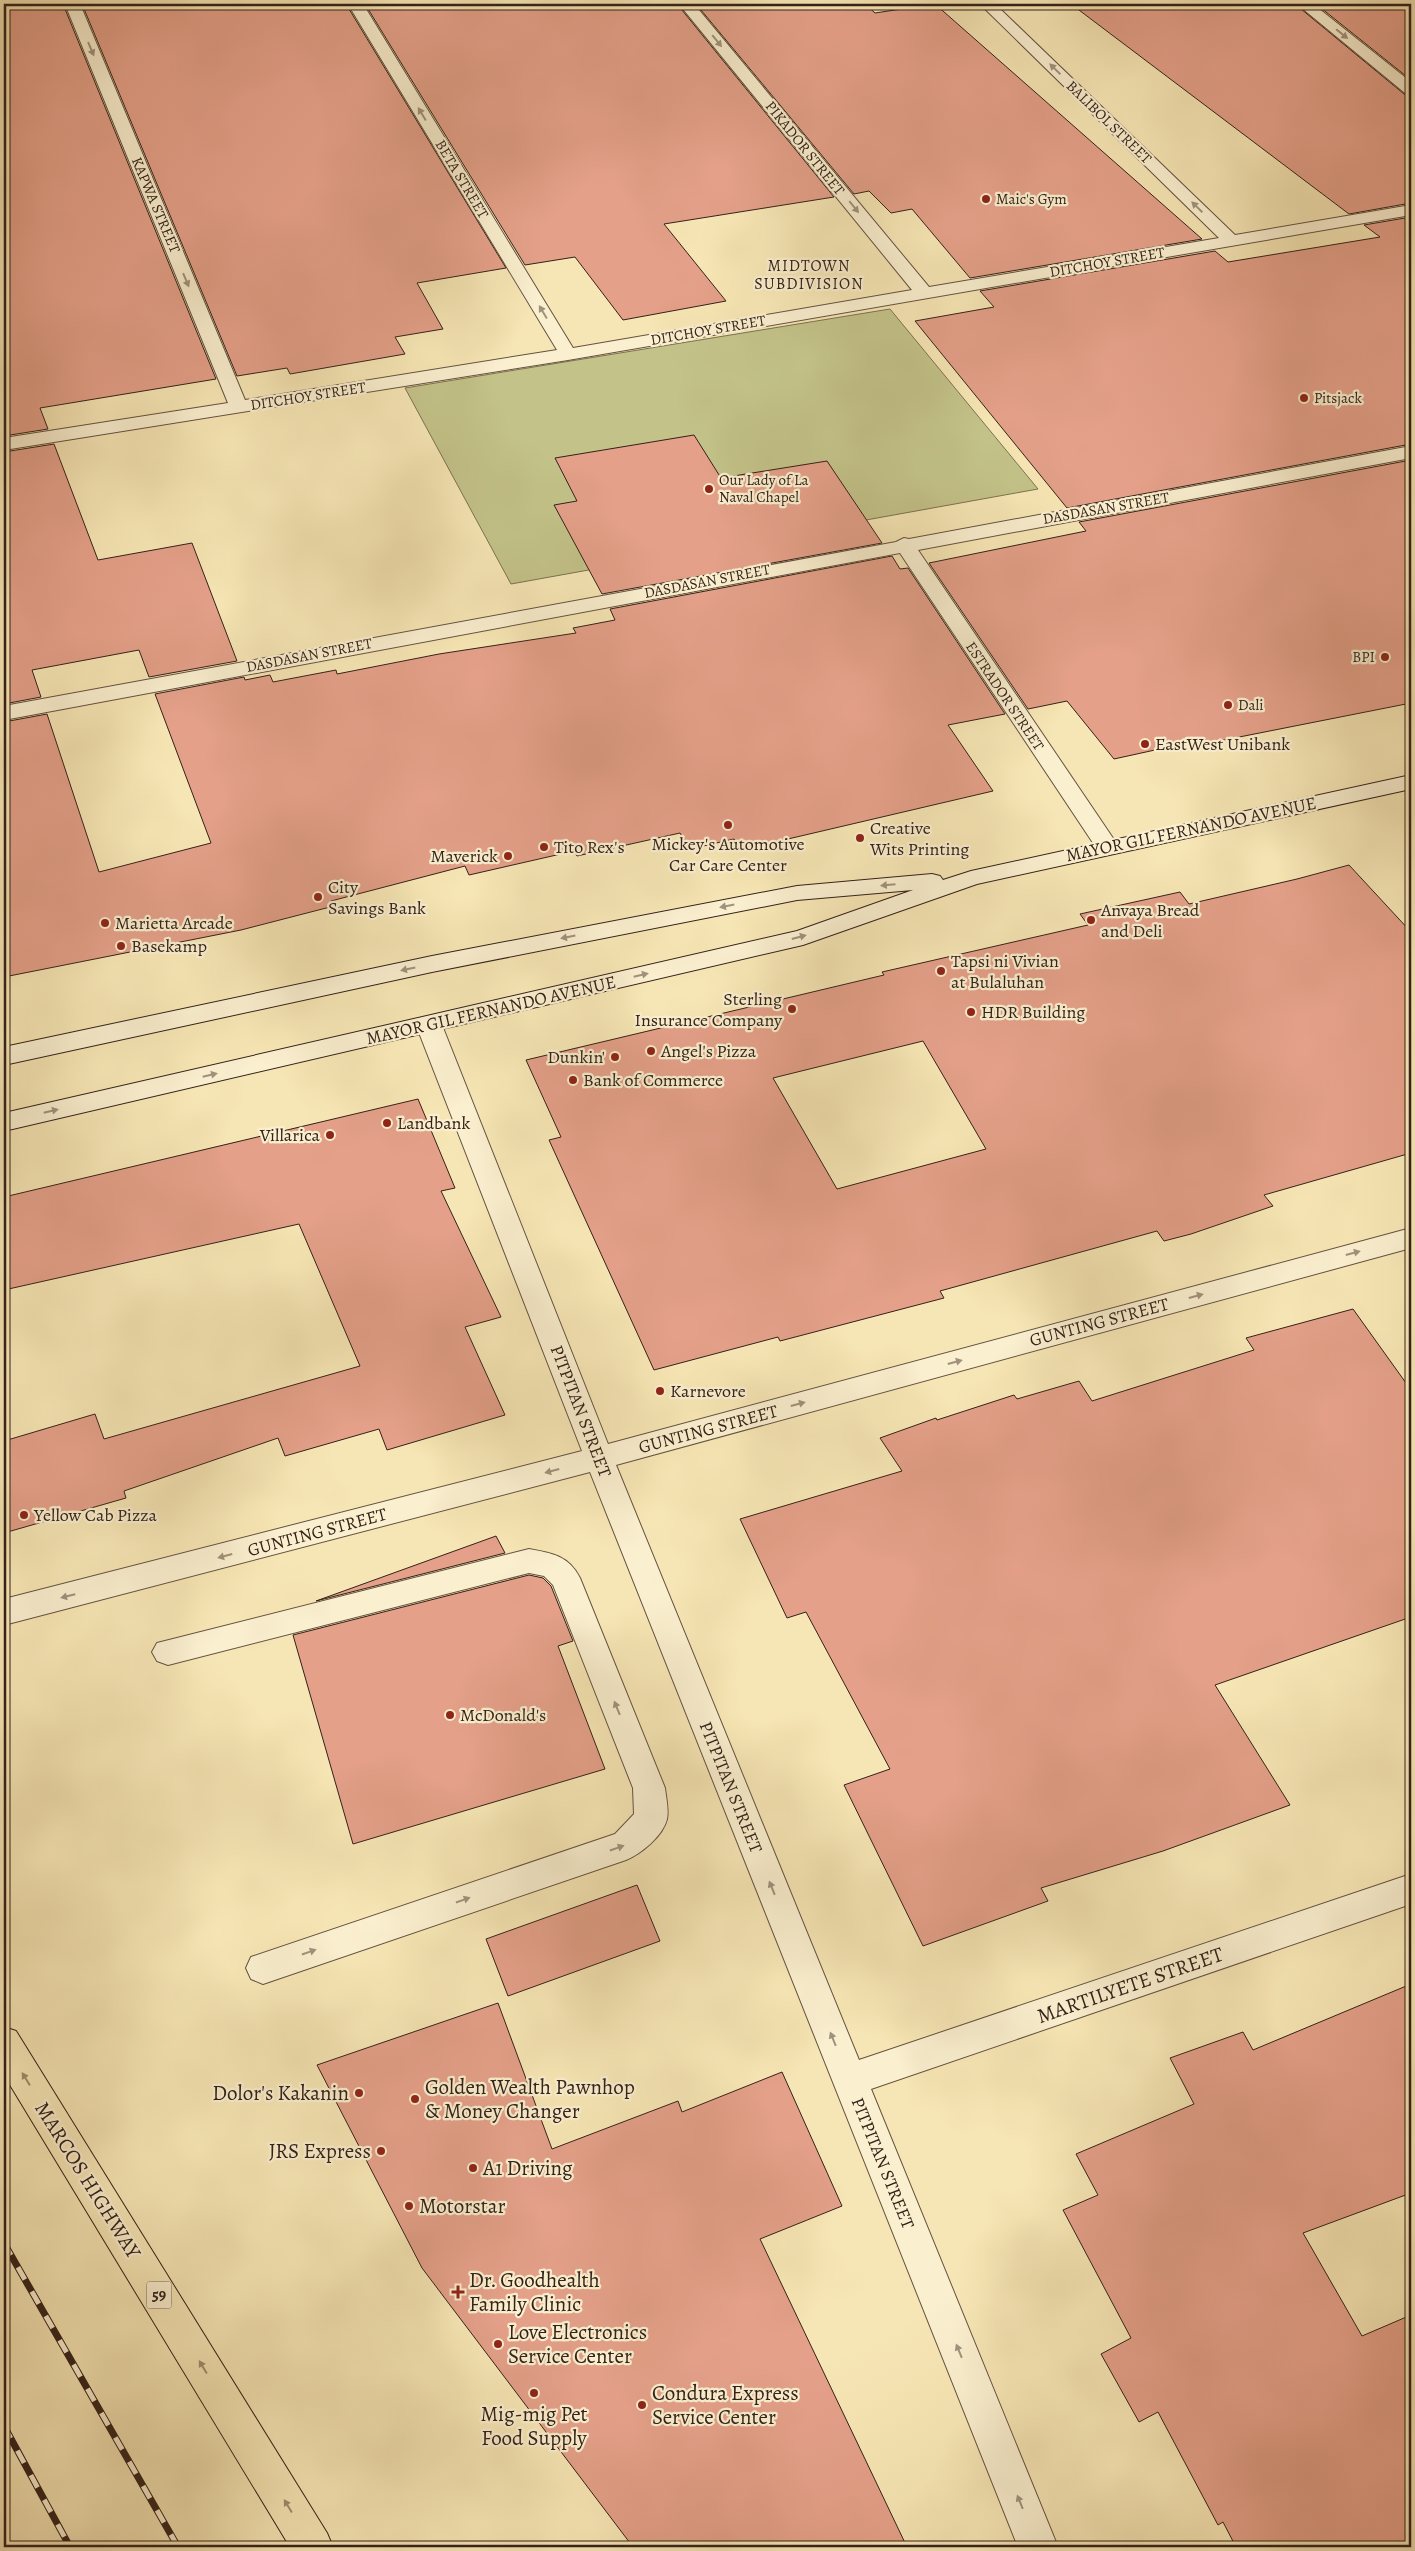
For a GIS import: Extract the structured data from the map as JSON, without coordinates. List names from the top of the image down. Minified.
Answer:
{"streets":{"main road":["MARCOS HIGHWAY","59"],"street":["BALIBOL STREET","PIKADOR STREET","BETA STREET","KAPWA STREET","DITCHOY STREET","DASDASAN STREET","ESTRADOR STREET","MAYOR GIL FERNANDO AVENUE","GUNTING STREET","PITPITAN STREET","MARTILYETE STREET"]},"crossings":[["BALIBOL STREET","DITCHOY STREET"],["PIKADOR STREET","DITCHOY STREET"],["BETA STREET","DITCHOY STREET"],["KAPWA STREET","DITCHOY STREET"],["DASDASAN STREET","ESTRADOR STREET"],["ESTRADOR STREET","MAYOR GIL FERNANDO AVENUE"],["MAYOR GIL FERNANDO AVENUE","PITPITAN STREET"],["GUNTING STREET","PITPITAN STREET"],["PITPITAN STREET","MARTILYETE STREET"]],"one_way":["PIKADOR STREET","BETA STREET","KAPWA STREET","PITPITAN STREET","MARCOS HIGHWAY"],"districts":["MIDTOWN SUBDIVISION"],"places":{"other":["Maic's Gym","Pitsjack","Our Lady of La Naval Chapel","BPI","Dali","EastWest Unibank","Mickey's Automotive Car Care Center","Creative Wits Printing","Tito Rex's","Maverick","City Savings Bank","Anvaya Bread and Deli","Marietta Arcade","Basekamp","Tapsi ni Vivian at Bulaluhan","Sterling Insurance Company","HDR Building","Angel's Pizza","Dunkin'","Bank of Commerce","Landbank","Villarica","Karnevore","Yellow Cab Pizza","McDonald's","Dolor's Kakanin","Golden Wealth Pawnhop & Money Changer","JRS Express","A1 Driving","Motorstar","Love Electronics Service Center","Mig-mig Pet Food Supply","Condura Express Service Center"],"health":["Dr. Goodhealth Family Clinic"]}}
